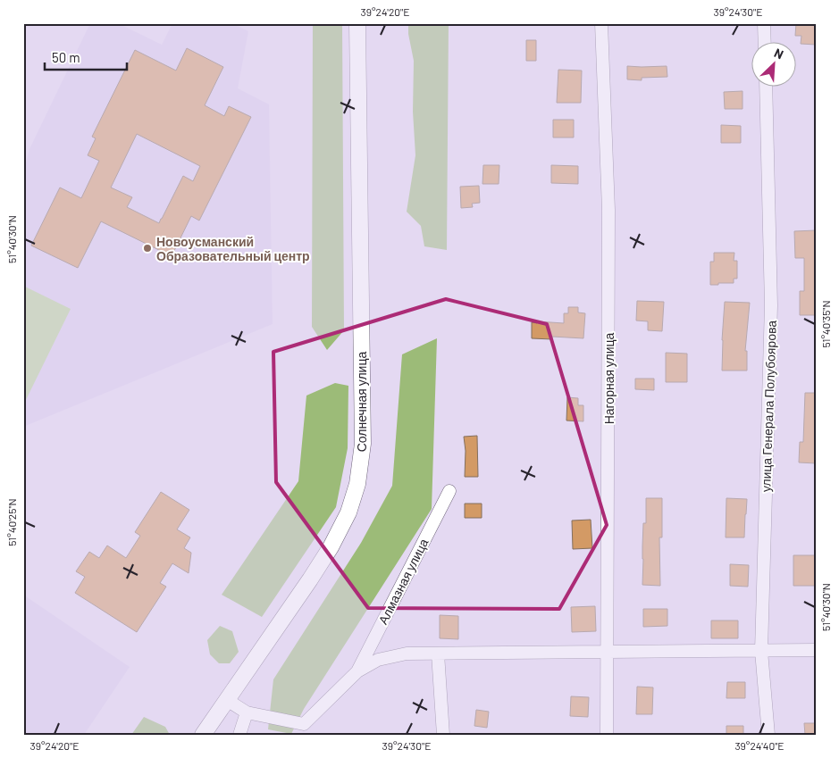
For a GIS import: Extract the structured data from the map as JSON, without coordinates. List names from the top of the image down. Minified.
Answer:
{"streets":{"street":["Нагорная улица","Солнечная улица","улица Генерала Полубоярова","Алмазная улица"]},"places":["Новоусманский Образовательный центр"],"scale_bar":"50 m","north":"top right","coordinates":["39°24'20\"E","39°24'30\"E","51°40'30\"N","51°40'35\"N","51°40'25\"N","39°24'40\"E"]}
